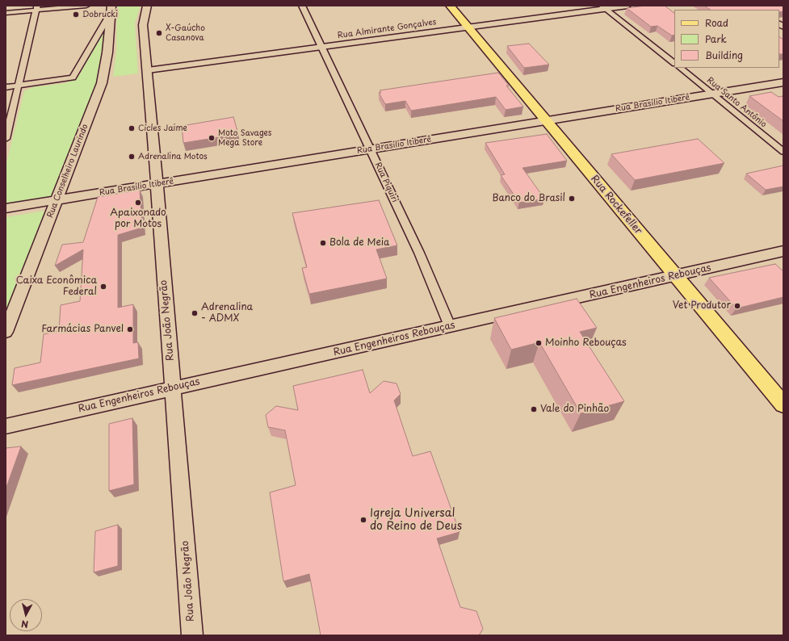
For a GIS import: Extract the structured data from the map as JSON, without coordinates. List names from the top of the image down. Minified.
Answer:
{"streets":{"main road":["Rua Brasílio Itiberê","Rua Conselheiro Laurindo","Rua Rockefeller","Rua Engenheiros Rebouças","Rua João Negrão"],"street":["Rua Almirante Gonçalves","Rua Santo Antônio","Rua Piquiri"]},"crossings":[["Rua Almirante Gonçalves","Rua Piquiri"],["Rua Almirante Gonçalves","Rua Rockefeller"],["Rua Almirante Gonçalves","Rua João Negrão"],["Rua Santo Antônio","Rua Brasílio Itiberê"],["Rua Brasílio Itiberê","Rua Conselheiro Laurindo"],["Rua Brasílio Itiberê","Rua Piquiri"],["Rua Brasílio Itiberê","Rua Rockefeller"],["Rua Brasílio Itiberê","Rua João Negrão"],["Rua Piquiri","Rua Engenheiros Rebouças"],["Rua Rockefeller","Rua Engenheiros Rebouças"],["Rua Engenheiros Rebouças","Rua João Negrão"]],"places":["Dobrucki","X-Gaúcho Casanova","Cicles Jaime","Moto Savages Mega Store","Adrenalina Motos","Banco do Brasil","Apaixonado por Motos","Bola de Meia","Caixa Econômica Federal","Vet Produtor","Adrenalina - ADMX","Farmácias Panvel","Moinho Rebouças","Vale do Pinhão","Igreja Universal do Reino de Deus"],"legend":["Road","Park","Building"],"north":"bottom"}
